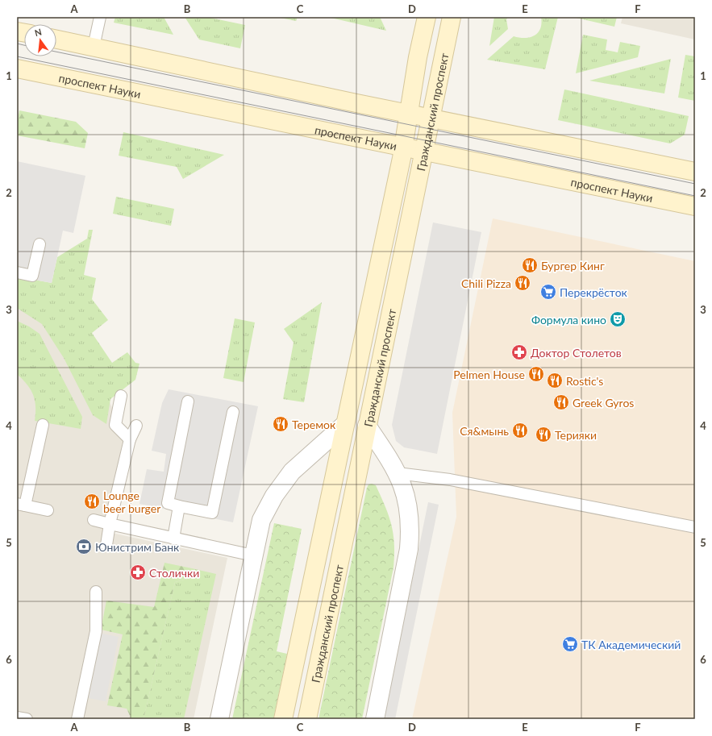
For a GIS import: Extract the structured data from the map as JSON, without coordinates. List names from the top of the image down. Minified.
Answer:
{"streets":{"main road":["проспект Науки","Гражданский проспект"]},"crossings":[["проспект Науки","Гражданский проспект"]],"places":{"restaurant":["Бургер Кинг","Chili Pizza","Pelmen House","Rostic's","Greek Gyros","Теремок","Ся&мынь","Терияки","Lounge beer burger"],"supermarket":["Перекрёсток","ТК Академический"],"theatre":["Формула кино"],"pharmacy":["Доктор Столетов","Столички"],"bank":["Юнистрим Банк"]},"north":"top","grid":{"columns":["A","B","C","D","E","F"],"rows":["1","2","3","4","5","6"]}}
